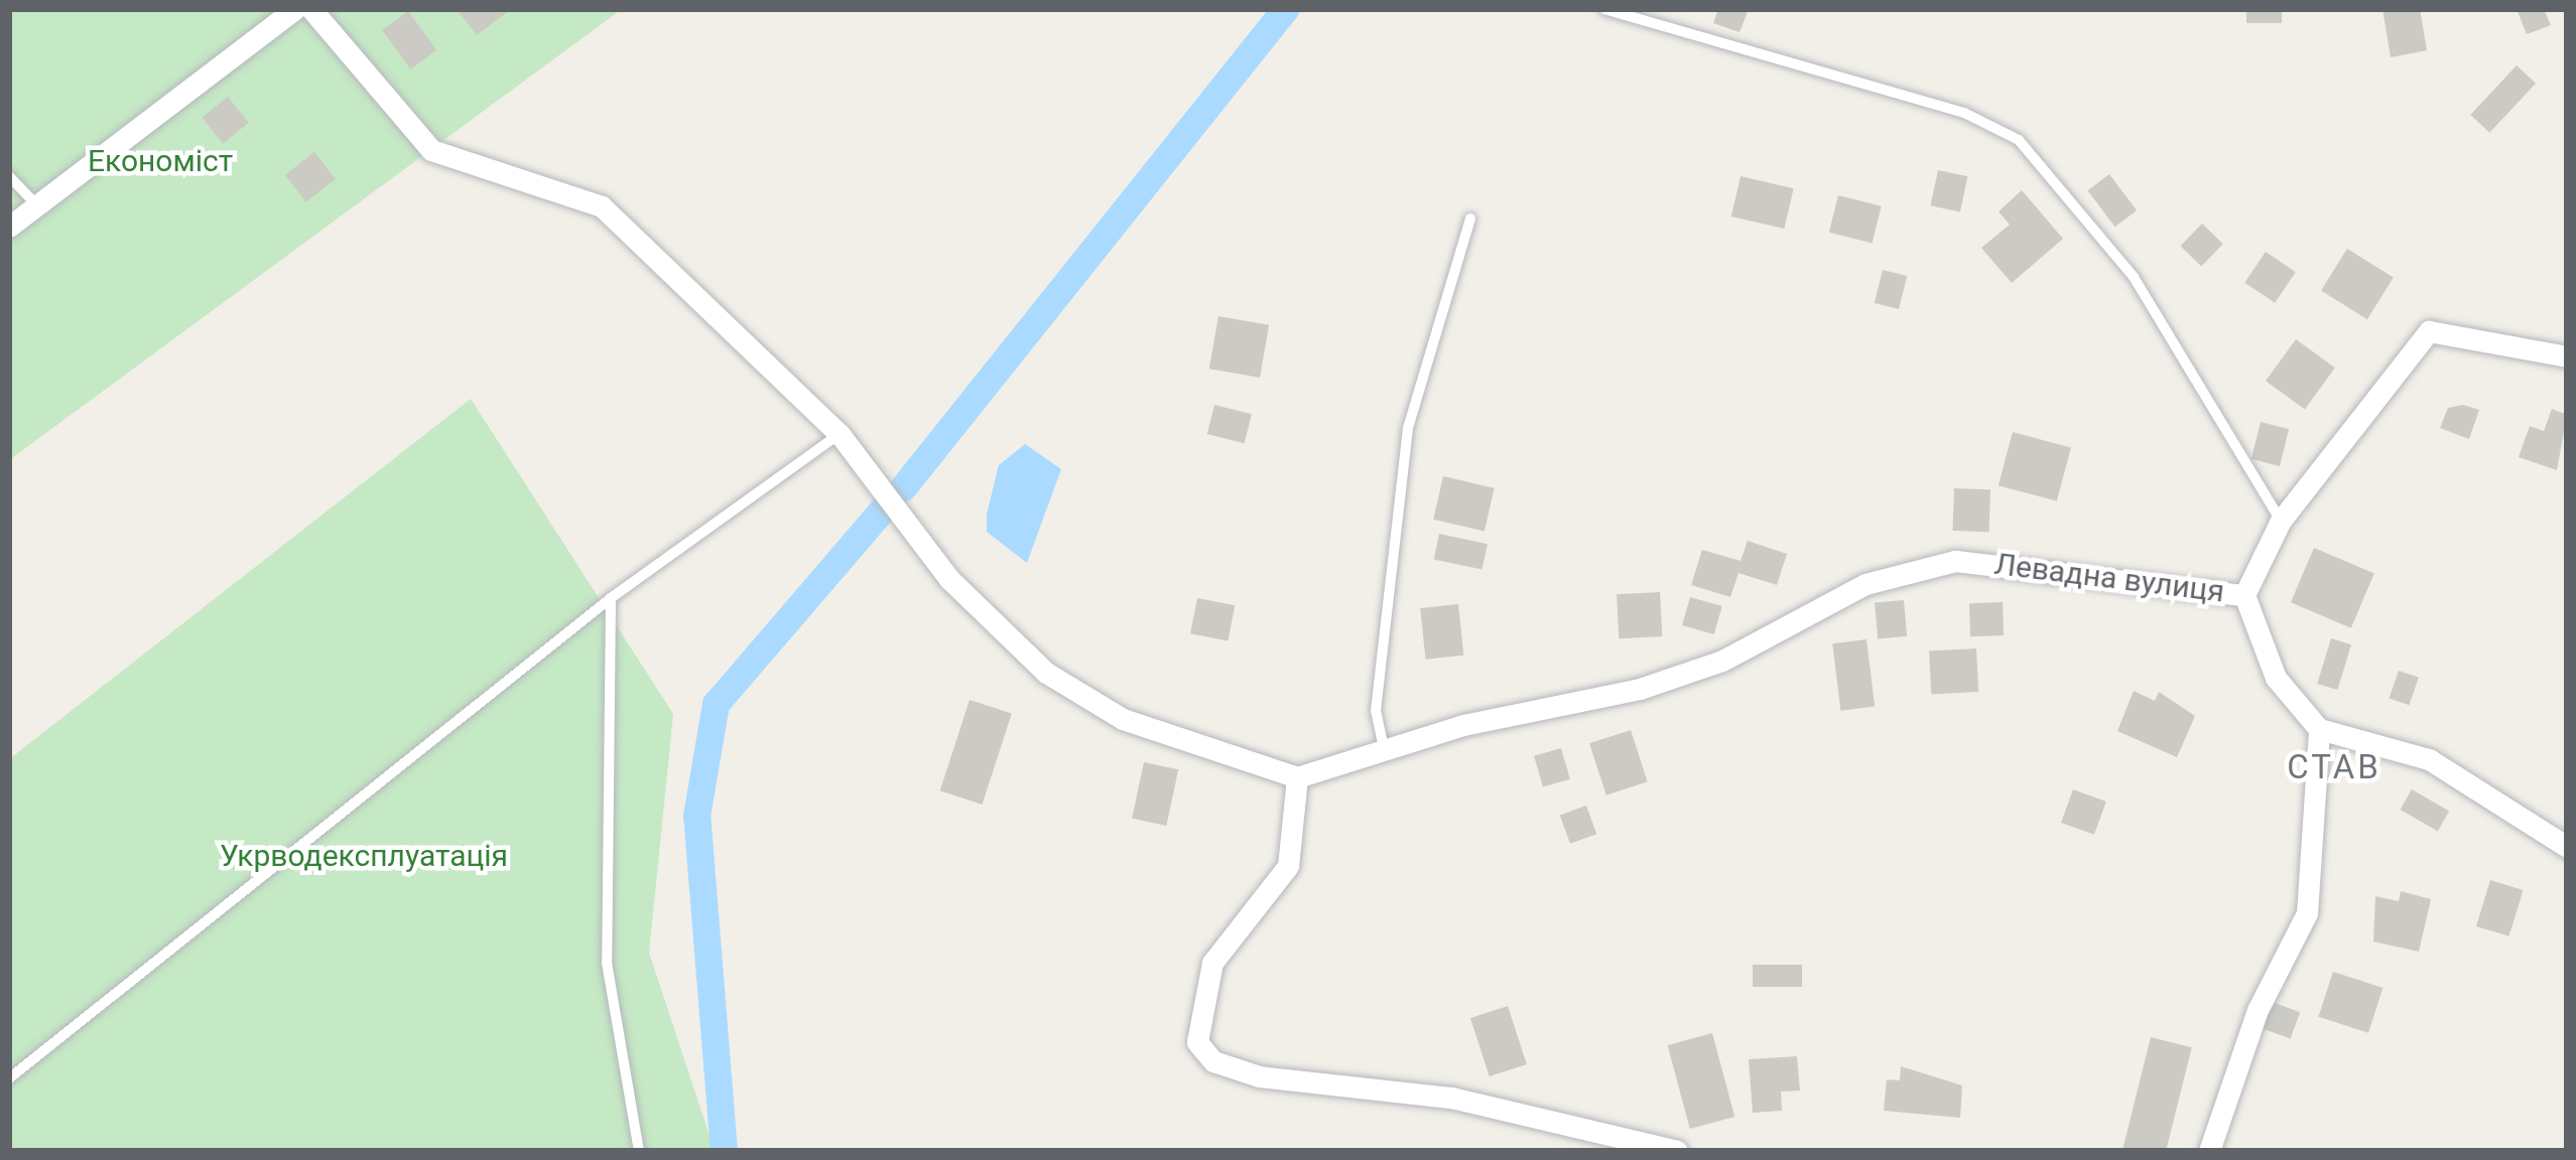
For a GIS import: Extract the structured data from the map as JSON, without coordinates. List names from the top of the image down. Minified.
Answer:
{"streets":{"street":["Левадна вулиця"]},"districts":["СТАВ"],"parks":["Економіст","Укрводексплуатація"]}
